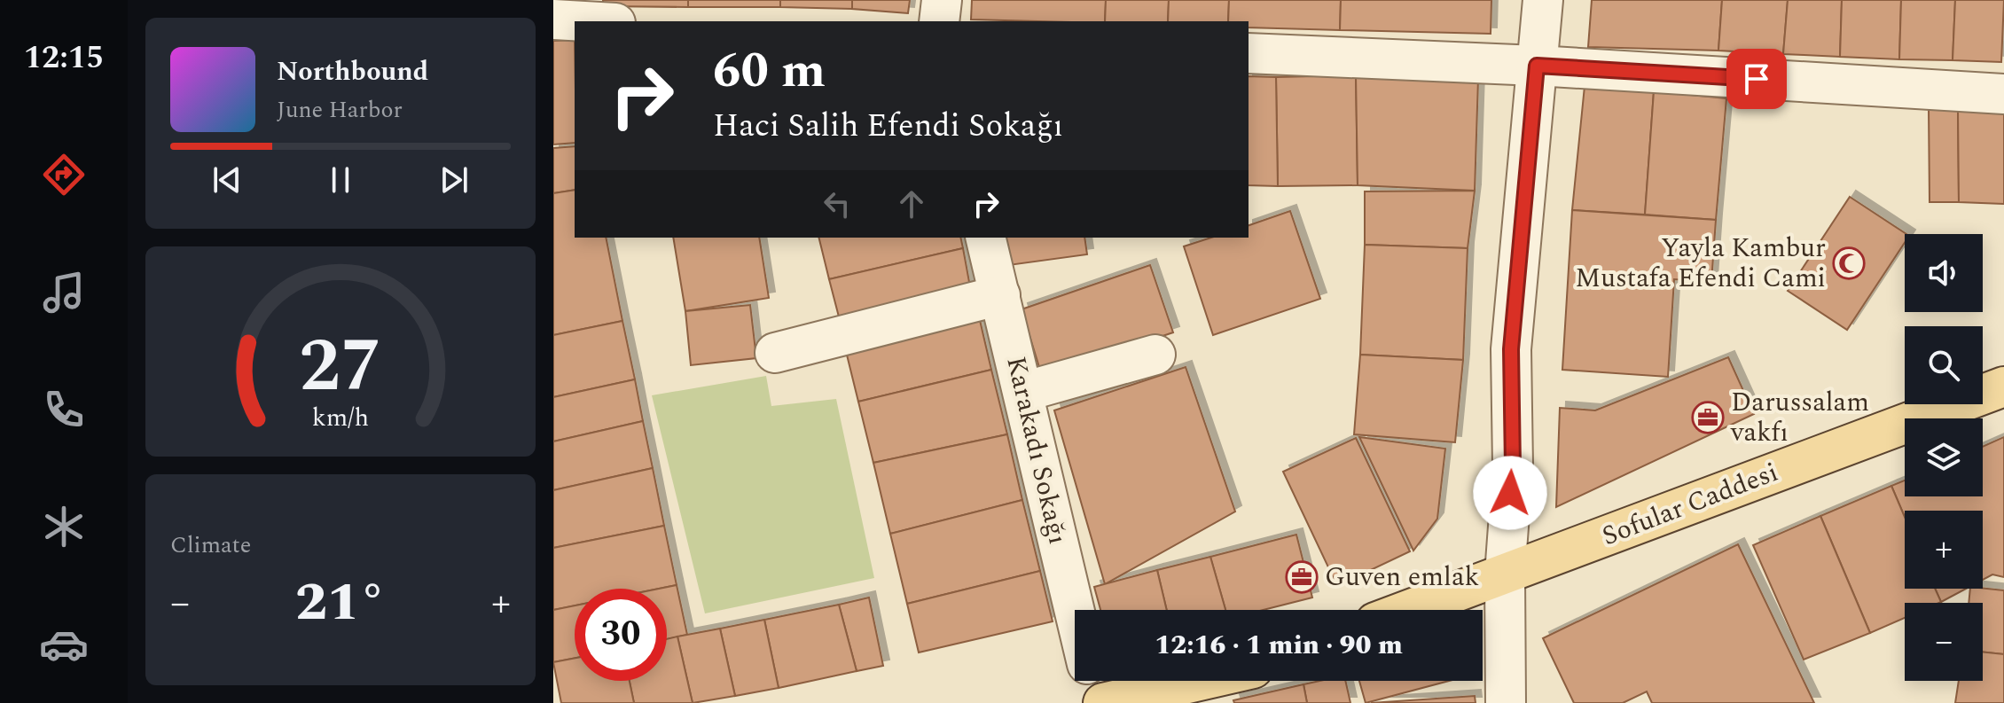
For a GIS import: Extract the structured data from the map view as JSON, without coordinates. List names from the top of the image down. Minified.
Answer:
{"streets":{"main road":["Sofular Caddesi"],"street":["Karakadı Sokağı"]},"places":{"mosque":["Yayla Kambur Mustafa Efendi Cami"],"office":["Darussalam vakfı","Guven emlak"]},"page":{"tabs":"12:15","turn":["60 m","Haci Salih Efendi Sokağı"],"song":["Northbound","June Harbor"],"map_buttons":["+","−"],"tile":"Climate","heat":["−","21°","+"],"limit":"30","trip":"12:16 · 1 min · 90 m","gauge":["27","km/h"]}}
